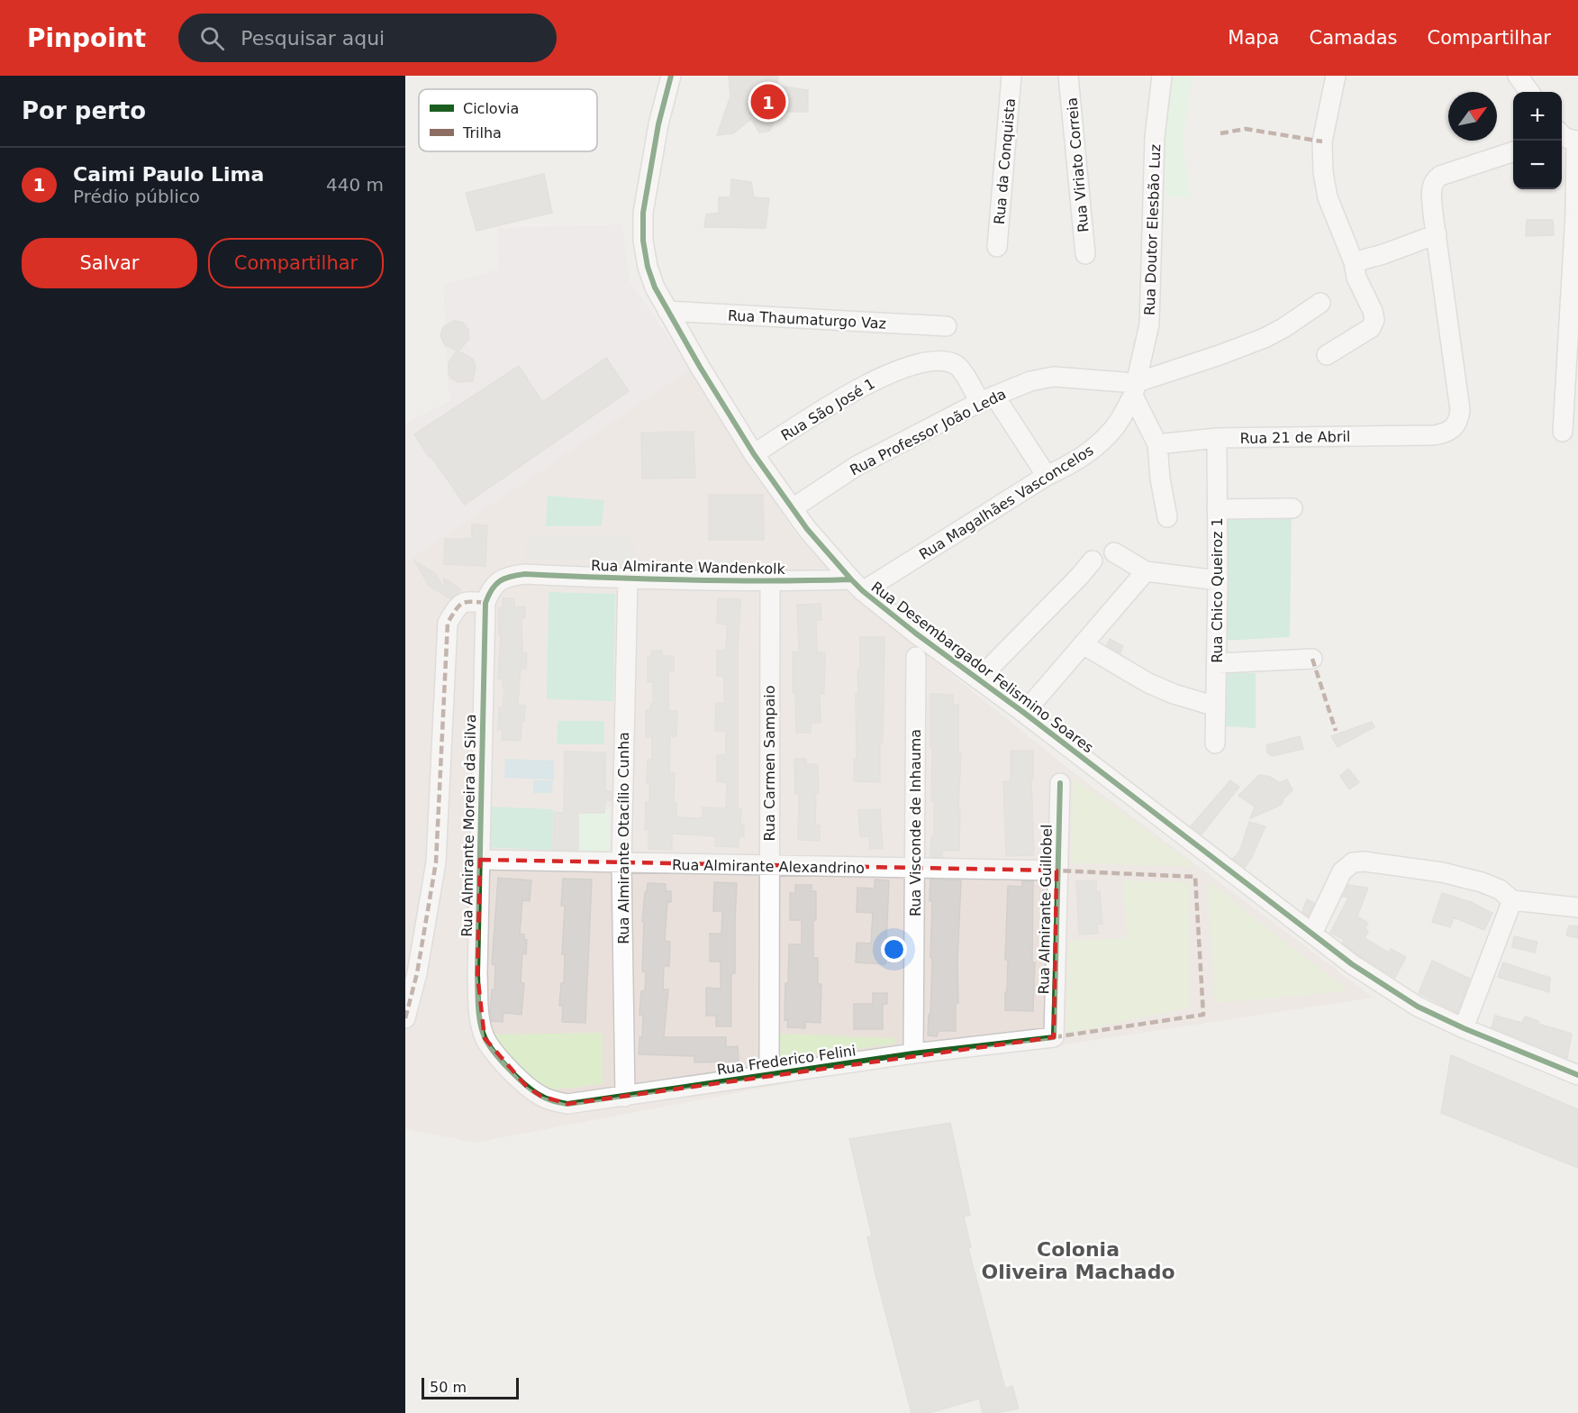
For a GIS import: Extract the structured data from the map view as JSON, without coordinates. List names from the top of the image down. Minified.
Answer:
{"streets":{"street":["Rua da Conquista","Rua Viriato Correia","Rua Doutor Elesbão Luz","Rua Thaumaturgo Vaz","Rua São José 1","Rua Professor João Leda","Rua 21 de Abril","Rua Magalhães Vasconcelos","Rua Almirante Wandenkolk","Rua Chico Queiroz 1","Rua Desembargador Felismino Soares","Rua Carmen Sampaio","Rua Visconde de Inhauma","Rua Almirante Moreira da Silva","Rua Almirante Otacílio Cunha","Rua Almirante Alexandrino","Rua Almirante Guillobel","Rua Frederico Felini"]},"crossings":[["Rua Doutor Elesbão Luz","Rua Professor João Leda"],["Rua Doutor Elesbão Luz","Rua Magalhães Vasconcelos"],["Rua Thaumaturgo Vaz","Rua Desembargador Felismino Soares"],["Rua São José 1","Rua Professor João Leda"],["Rua São José 1","Rua Magalhães Vasconcelos"],["Rua São José 1","Rua Desembargador Felismino Soares"],["Rua Professor João Leda","Rua Magalhães Vasconcelos"],["Rua Professor João Leda","Rua Desembargador Felismino Soares"],["Rua 21 de Abril","Rua Chico Queiroz 1"],["Rua Magalhães Vasconcelos","Rua Almirante Wandenkolk"],["Rua Magalhães Vasconcelos","Rua Desembargador Felismino Soares"],["Rua Almirante Wandenkolk","Rua Desembargador Felismino Soares"],["Rua Almirante Wandenkolk","Rua Carmen Sampaio"],["Rua Almirante Wandenkolk","Rua Almirante Moreira da Silva"],["Rua Almirante Wandenkolk","Rua Almirante Otacílio Cunha"],["Rua Carmen Sampaio","Rua Almirante Alexandrino"],["Rua Carmen Sampaio","Rua Frederico Felini"],["Rua Visconde de Inhauma","Rua Almirante Alexandrino"],["Rua Visconde de Inhauma","Rua Frederico Felini"],["Rua Almirante Moreira da Silva","Rua Almirante Alexandrino"],["Rua Almirante Moreira da Silva","Rua Frederico Felini"],["Rua Almirante Otacílio Cunha","Rua Almirante Alexandrino"],["Rua Almirante Otacílio Cunha","Rua Frederico Felini"],["Rua Almirante Alexandrino","Rua Almirante Guillobel"],["Rua Almirante Guillobel","Rua Frederico Felini"]],"districts":["Colonia Oliveira Machado"],"legend":["Ciclovia","Trilha"],"scale_bar":"50 m","north":"top right","page":{"header":"Pinpoint","search":"Pesquisar aqui","nav":["Mapa","Camadas","Compartilhar"],"heading":"Por perto","pins":"1","map_buttons":["+","−"],"list":[{"mark":"1","name":"Caimi Paulo Lima","note":"Prédio público","value":"440 m"}],"buttons":["Salvar","Compartilhar"],"scale":"50 m"}}
